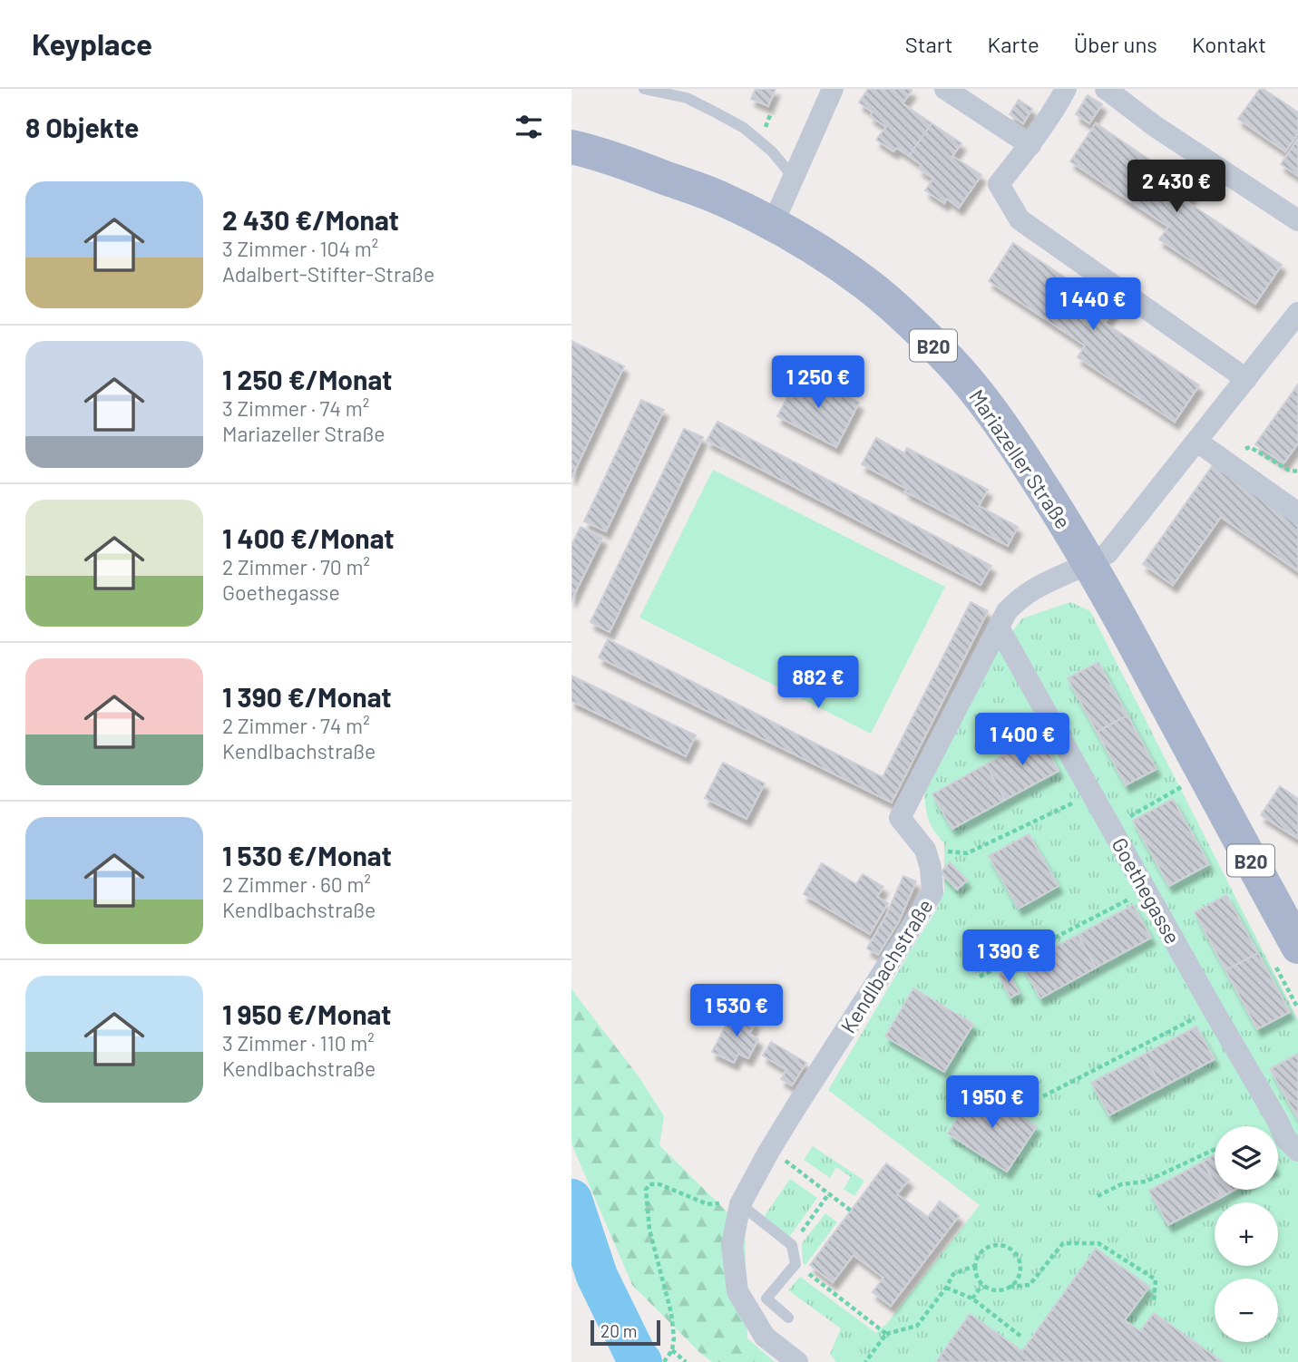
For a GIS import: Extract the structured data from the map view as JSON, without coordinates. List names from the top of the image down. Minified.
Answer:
{"streets":{"main road":["B20","Mariazeller Straße"],"street":["Goethegasse","Kendlbachstraße"]},"crossings":[["Mariazeller Straße","Kendlbachstraße"],["Goethegasse","Kendlbachstraße"]],"scale_bar":"20 m","page":{"header":"Keyplace","nav":["Start","Karte","Über uns","Kontakt"],"heading":"8 Objekte","price":["2 430 €","1 440 €","1 250 €","882 €","1 400 €","1 390 €","1 530 €","1 950 €"],"list":[{"name":"2 430 €/Monat","note":"3 Zimmer · 104 m² · Adalbert-Stifter-Straße"},{"name":"1 250 €/Monat","note":"3 Zimmer · 74 m² · Mariazeller Straße"},{"name":"1 400 €/Monat","note":"2 Zimmer · 70 m² · Goethegasse"},{"name":"1 390 €/Monat","note":"2 Zimmer · 74 m² · Kendlbachstraße"},{"name":"1 530 €/Monat","note":"2 Zimmer · 60 m² · Kendlbachstraße"},{"name":"1 950 €/Monat","note":"3 Zimmer · 110 m² · Kendlbachstraße"}],"map_buttons":["+","−"],"scale":"20 m"}}
